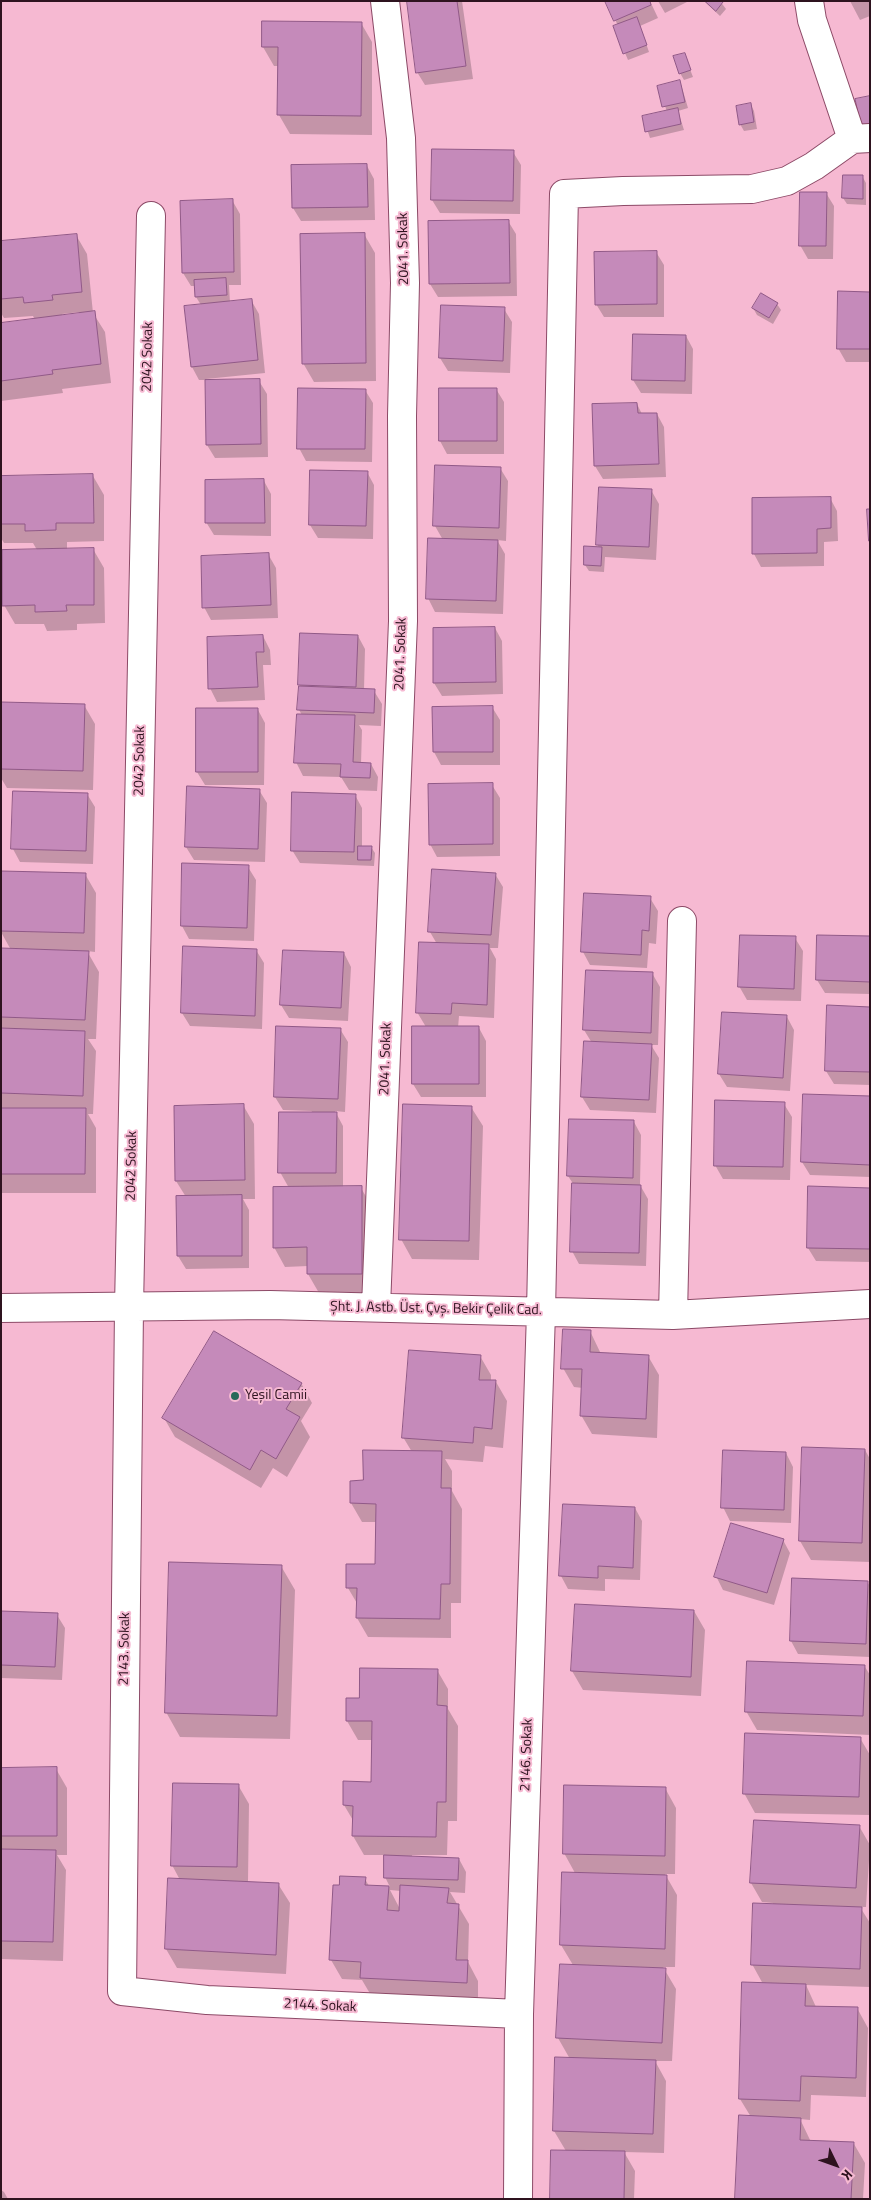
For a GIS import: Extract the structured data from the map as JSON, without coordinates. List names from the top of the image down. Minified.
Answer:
{"streets":{"street":["2041. Sokak","2042 Sokak","Şht. J. Astb. Üst. Çvş. Bekir Çelik Cad.","2143. Sokak","2146. Sokak","2144. Sokak"]},"crossings":[["2041. Sokak","Şht. J. Astb. Üst. Çvş. Bekir Çelik Cad."],["2042 Sokak","Şht. J. Astb. Üst. Çvş. Bekir Çelik Cad."],["2042 Sokak","2143. Sokak"],["Şht. J. Astb. Üst. Çvş. Bekir Çelik Cad.","2143. Sokak"],["Şht. J. Astb. Üst. Çvş. Bekir Çelik Cad.","2146. Sokak"],["2143. Sokak","2144. Sokak"],["2146. Sokak","2144. Sokak"]],"places":["Yeşil Camii"],"north":"bottom right"}
